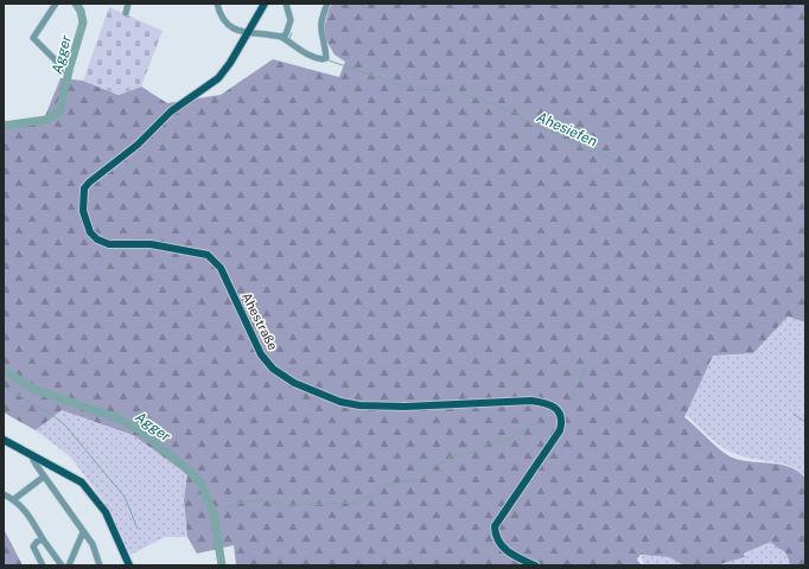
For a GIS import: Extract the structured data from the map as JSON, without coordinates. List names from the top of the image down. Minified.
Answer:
{"streets":{"main road":["Ahestraße"]},"water":["Agger","Ahesiefen"]}
